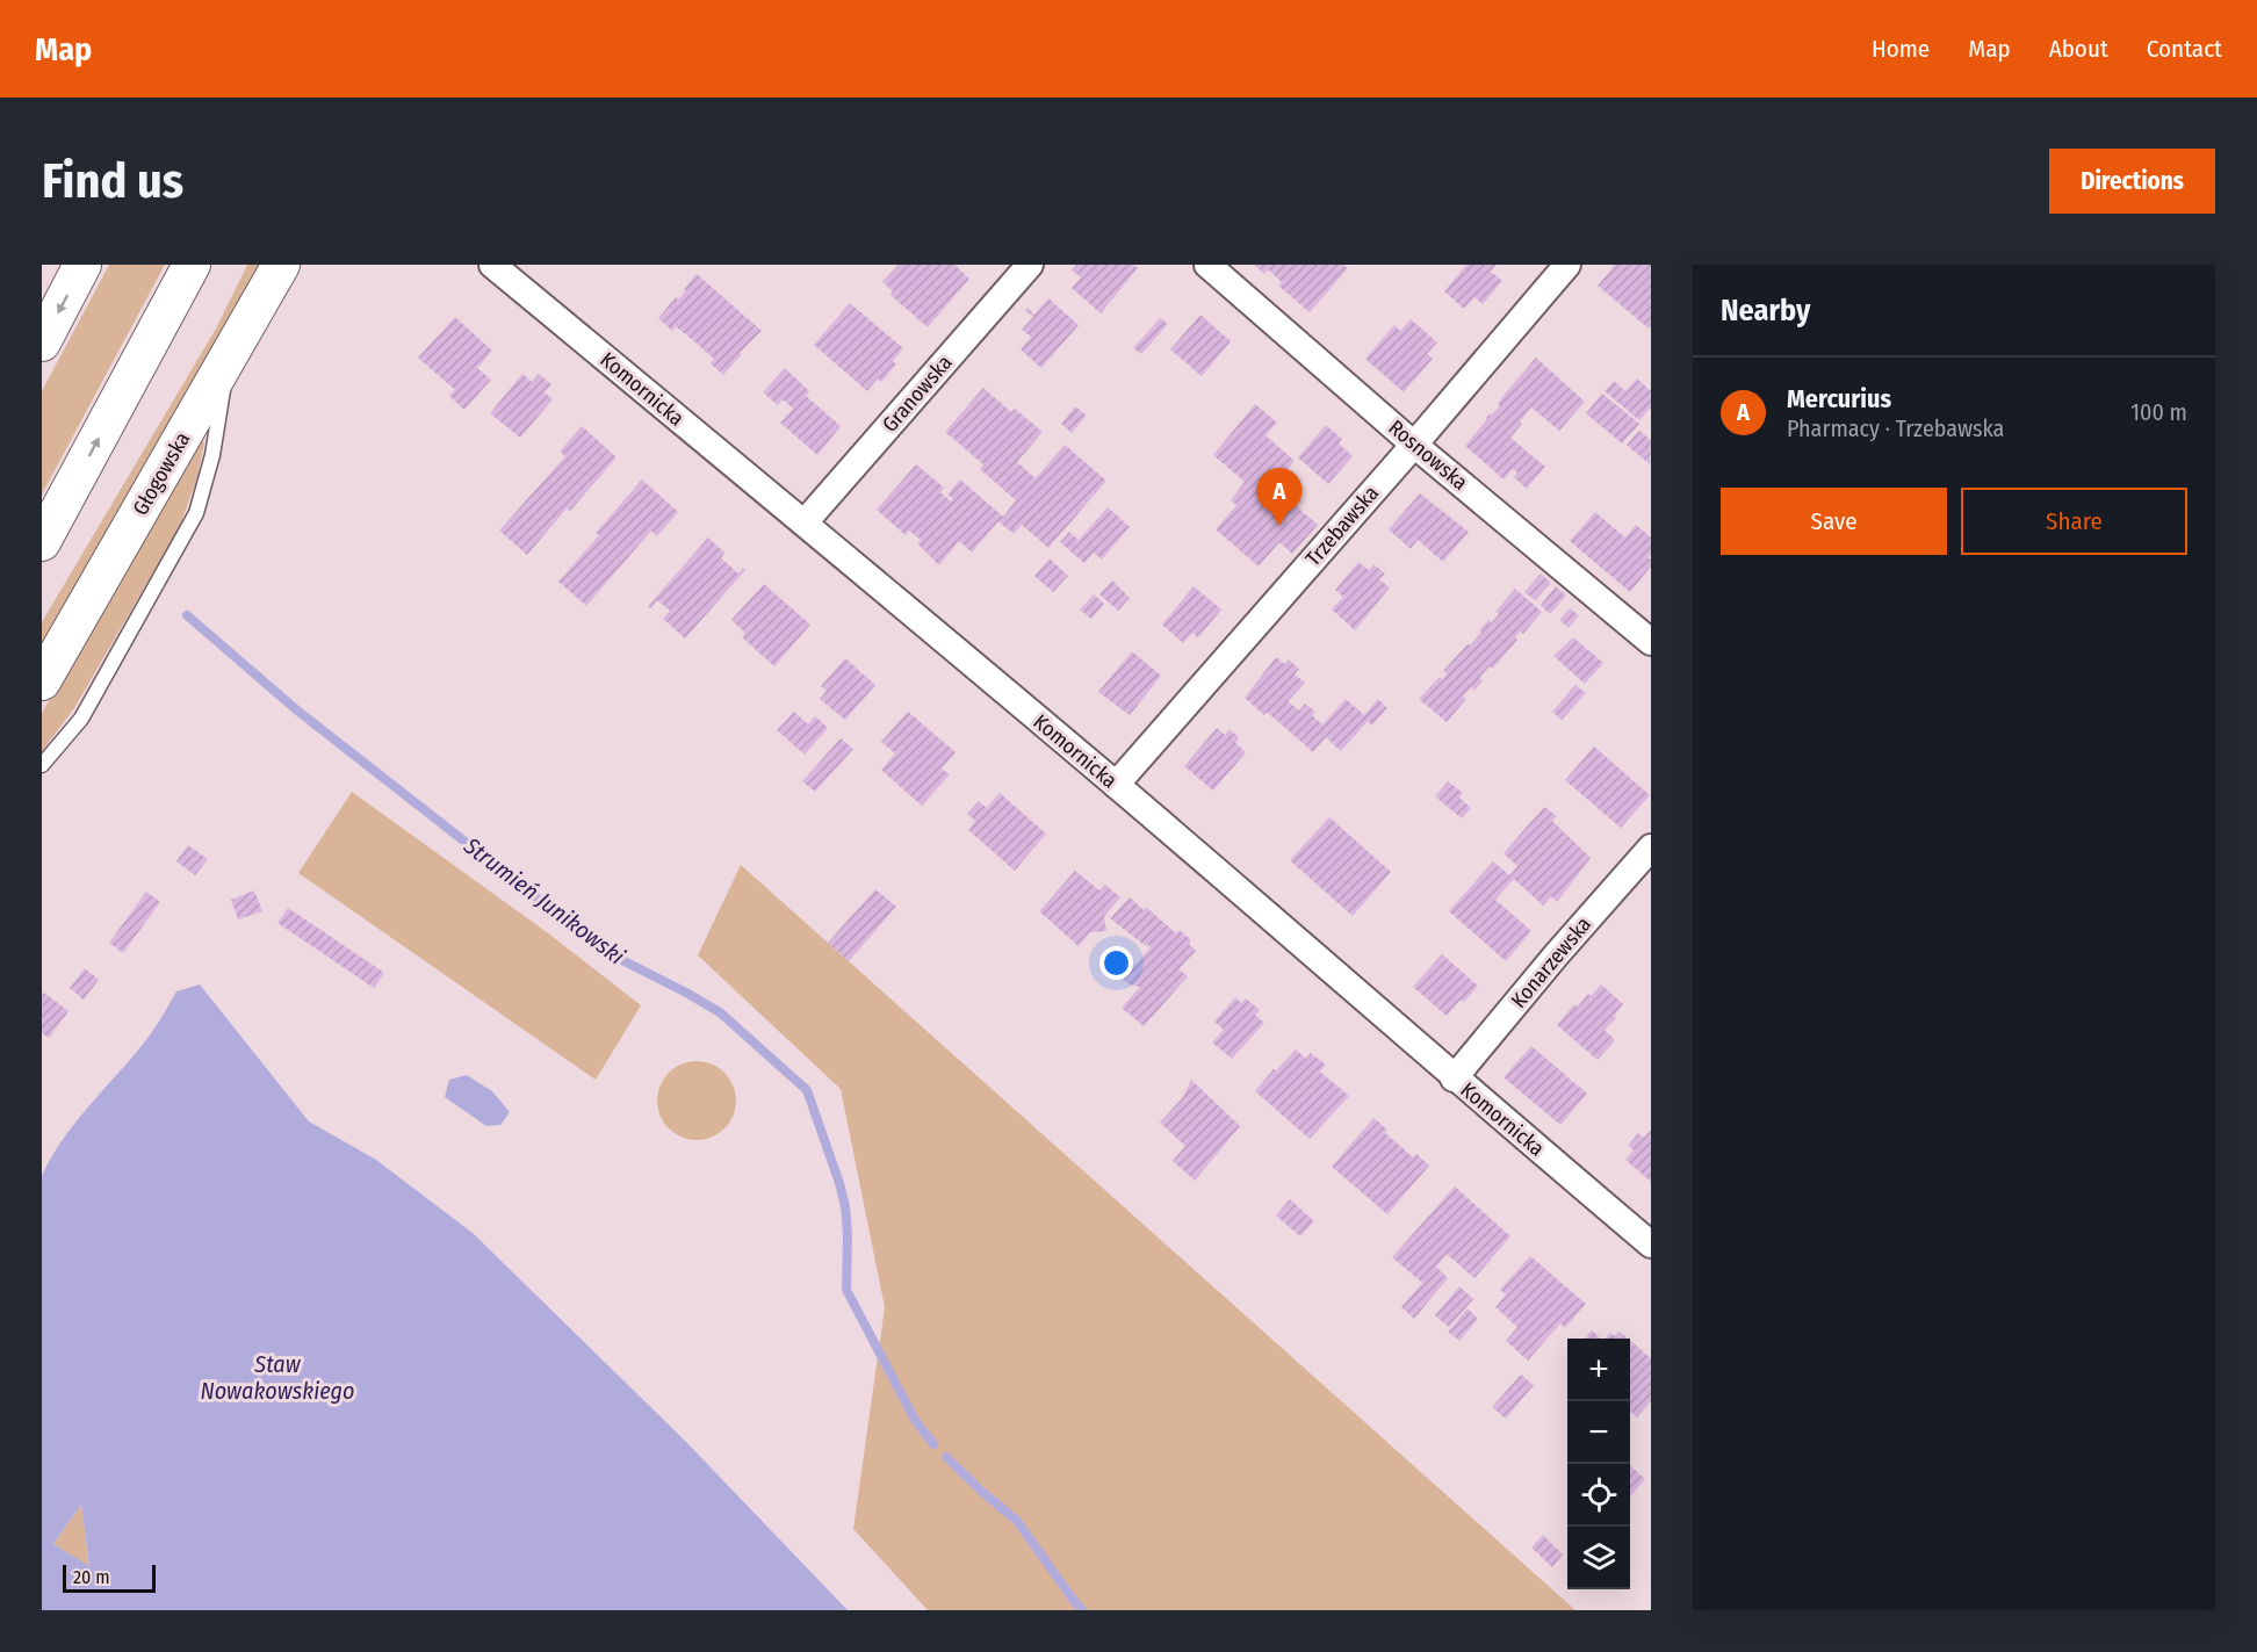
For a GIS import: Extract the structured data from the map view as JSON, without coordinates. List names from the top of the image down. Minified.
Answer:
{"streets":{"street":["Komornicka","Granowska","Rosnowska","Głogowska","Trzebawska","Konarzewska"]},"crossings":[["Komornicka","Granowska"],["Komornicka","Trzebawska"],["Komornicka","Konarzewska"],["Rosnowska","Trzebawska"]],"water":["Strumień Junikowski","Staw Nowakowskiego"],"scale_bar":"20 m","page":{"header":"Map","nav":["Home","Map","About","Contact"],"buttons":["Directions",["Save","Share"]],"title":"Find us","heading":"Nearby","list":[{"mark":"A","name":"Mercurius","note":"Pharmacy · Trzebawska","value":"100 m"}],"pins":"A","map_buttons":["+","−"],"scale":"20 m"}}
